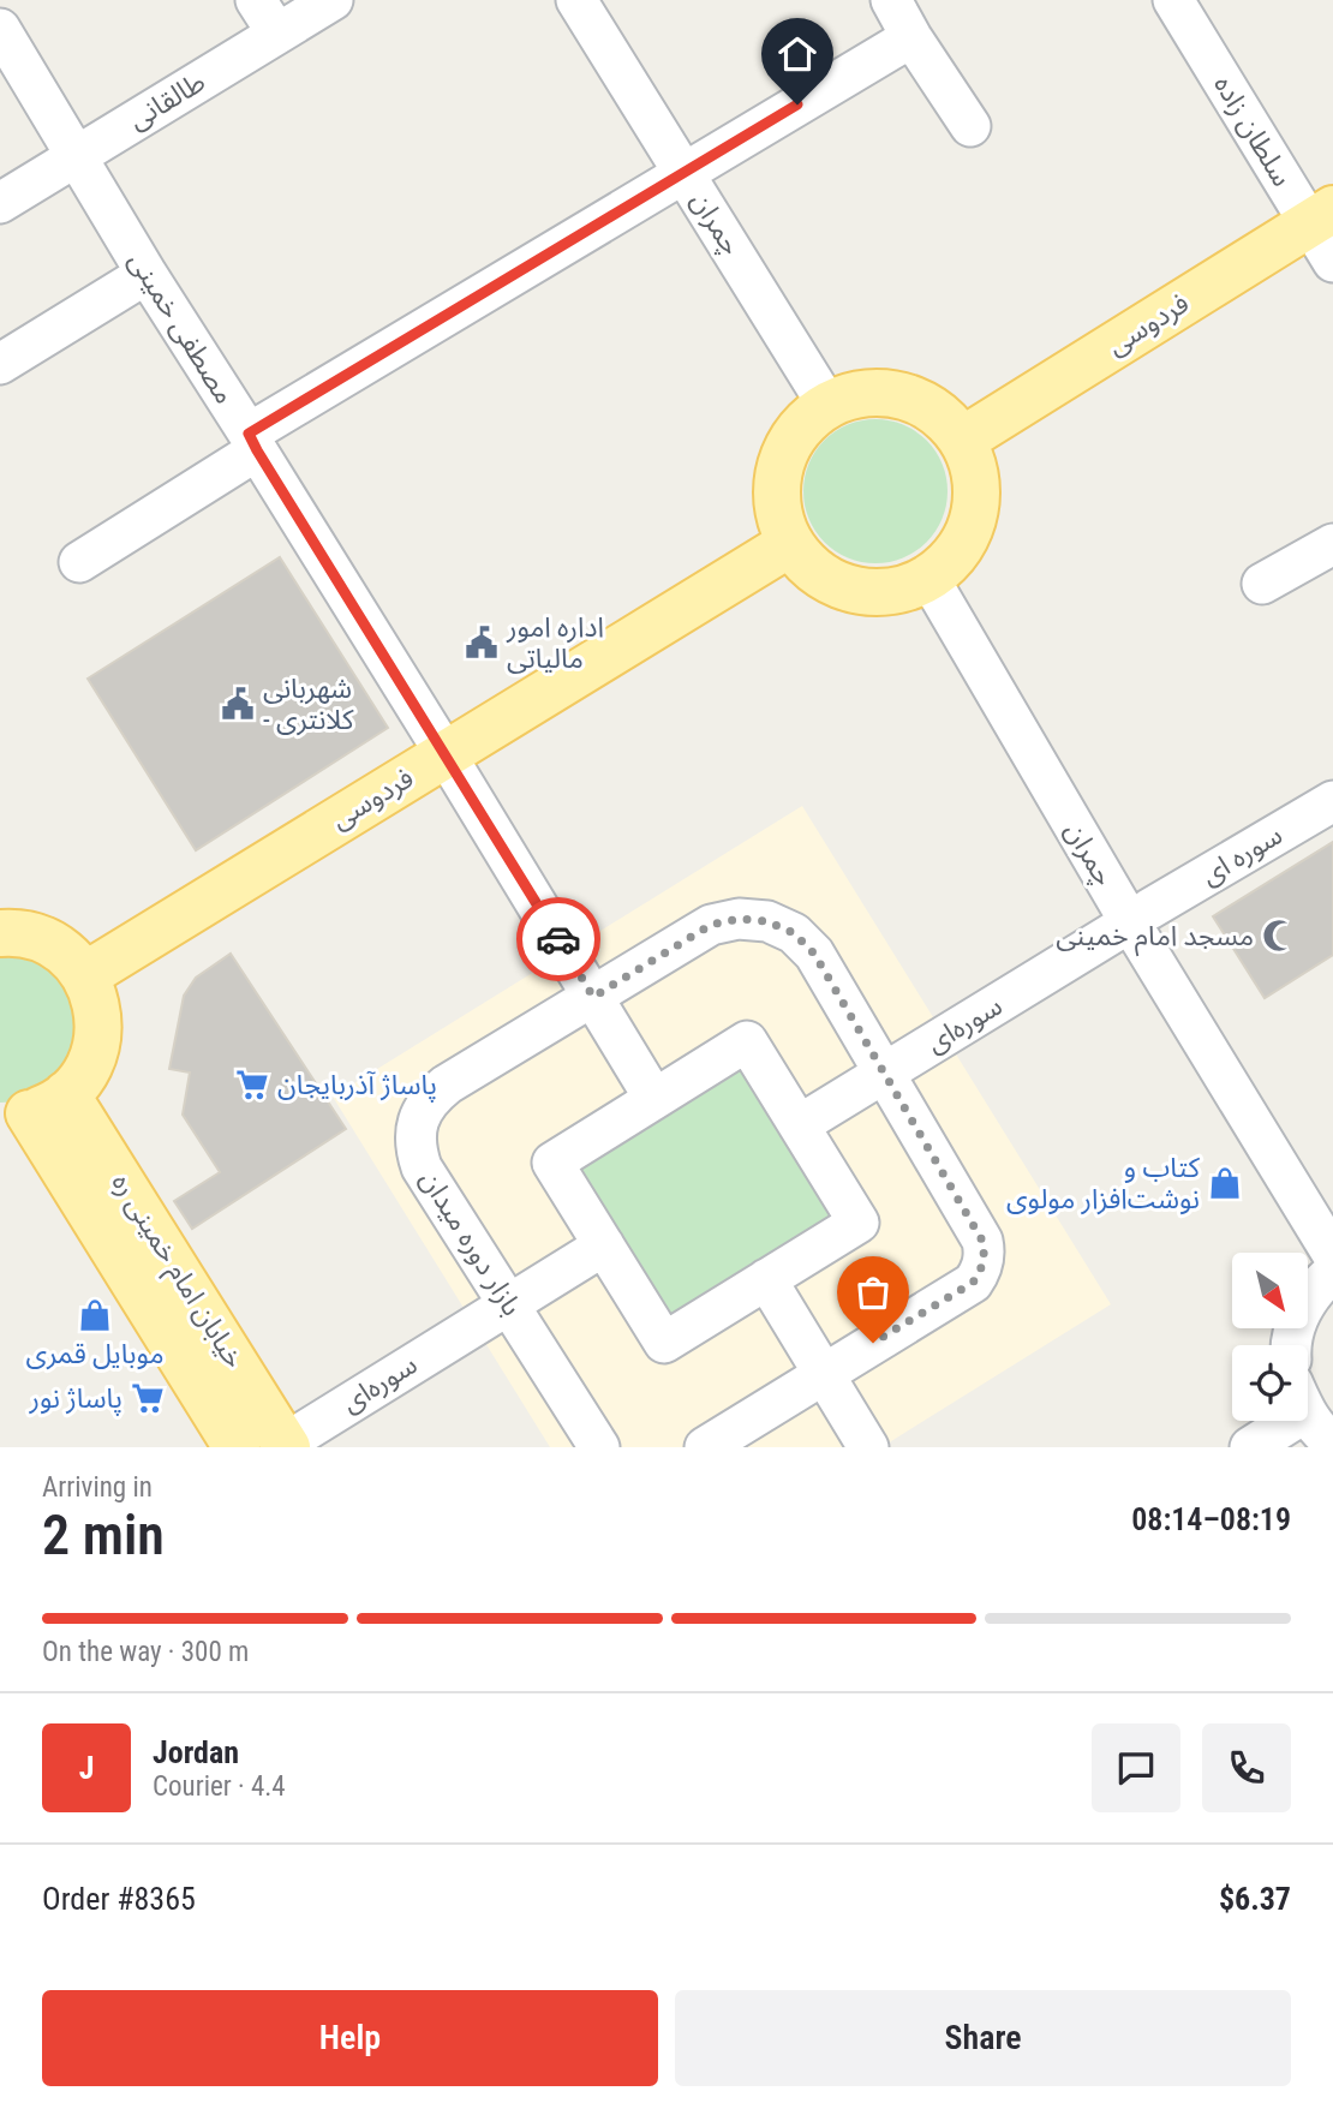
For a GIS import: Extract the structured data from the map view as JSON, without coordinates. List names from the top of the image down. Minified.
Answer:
{"streets":{"main road":["فردوسی","خیابان امام خمینی ره"],"street":["طالقانی","سلطان زاده","چمران","مصطفی خمینی","سوره ای","سوره‌ای","بازار دوره میدان"]},"crossings":[["طالقانی","مصطفی خمینی"],["سلطان زاده","فردوسی"],["چمران","فردوسی"],["چمران","سوره ای"],["چمران","سوره‌ای"],["فردوسی","مصطفی خمینی"],["مصطفی خمینی","بازار دوره میدان"],["سوره ای","سوره‌ای"],["سوره‌ای","بازار دوره میدان"],["سوره‌ای","خیابان امام خمینی ره"]],"places":{"public building":["اداره امور مالیاتی","شهربانی - کلانتری"],"mosque":["مسجد امام خمینی"],"supermarket":["پاساژ آذربایجان","پاساژ نور"],"shop":["کتاب و نوشت‌افزار مولوی","موبایل قمری"]},"north":"bottom right","page":{"heading":["2 min","Arriving in","08:14–08:19"],"panel":["Jordan","Courier · 4.4","Order #8365","$6.37"],"bar":"On the way · 300 m","round":"J","buttons":["Help","Share"]}}
